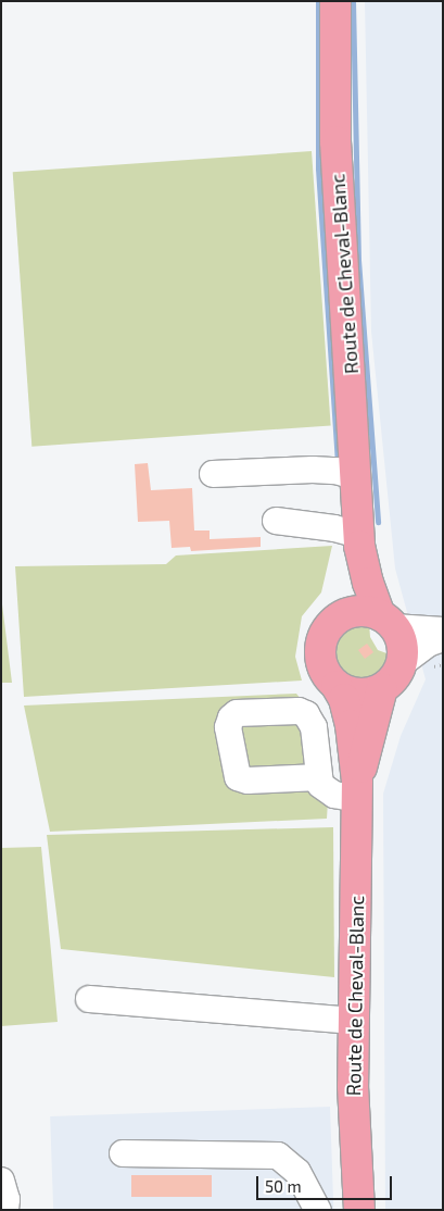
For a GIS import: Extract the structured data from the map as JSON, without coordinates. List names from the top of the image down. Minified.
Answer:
{"streets":{"main road":["Route de Cheval-Blanc"]},"scale_bar":"50 m"}
